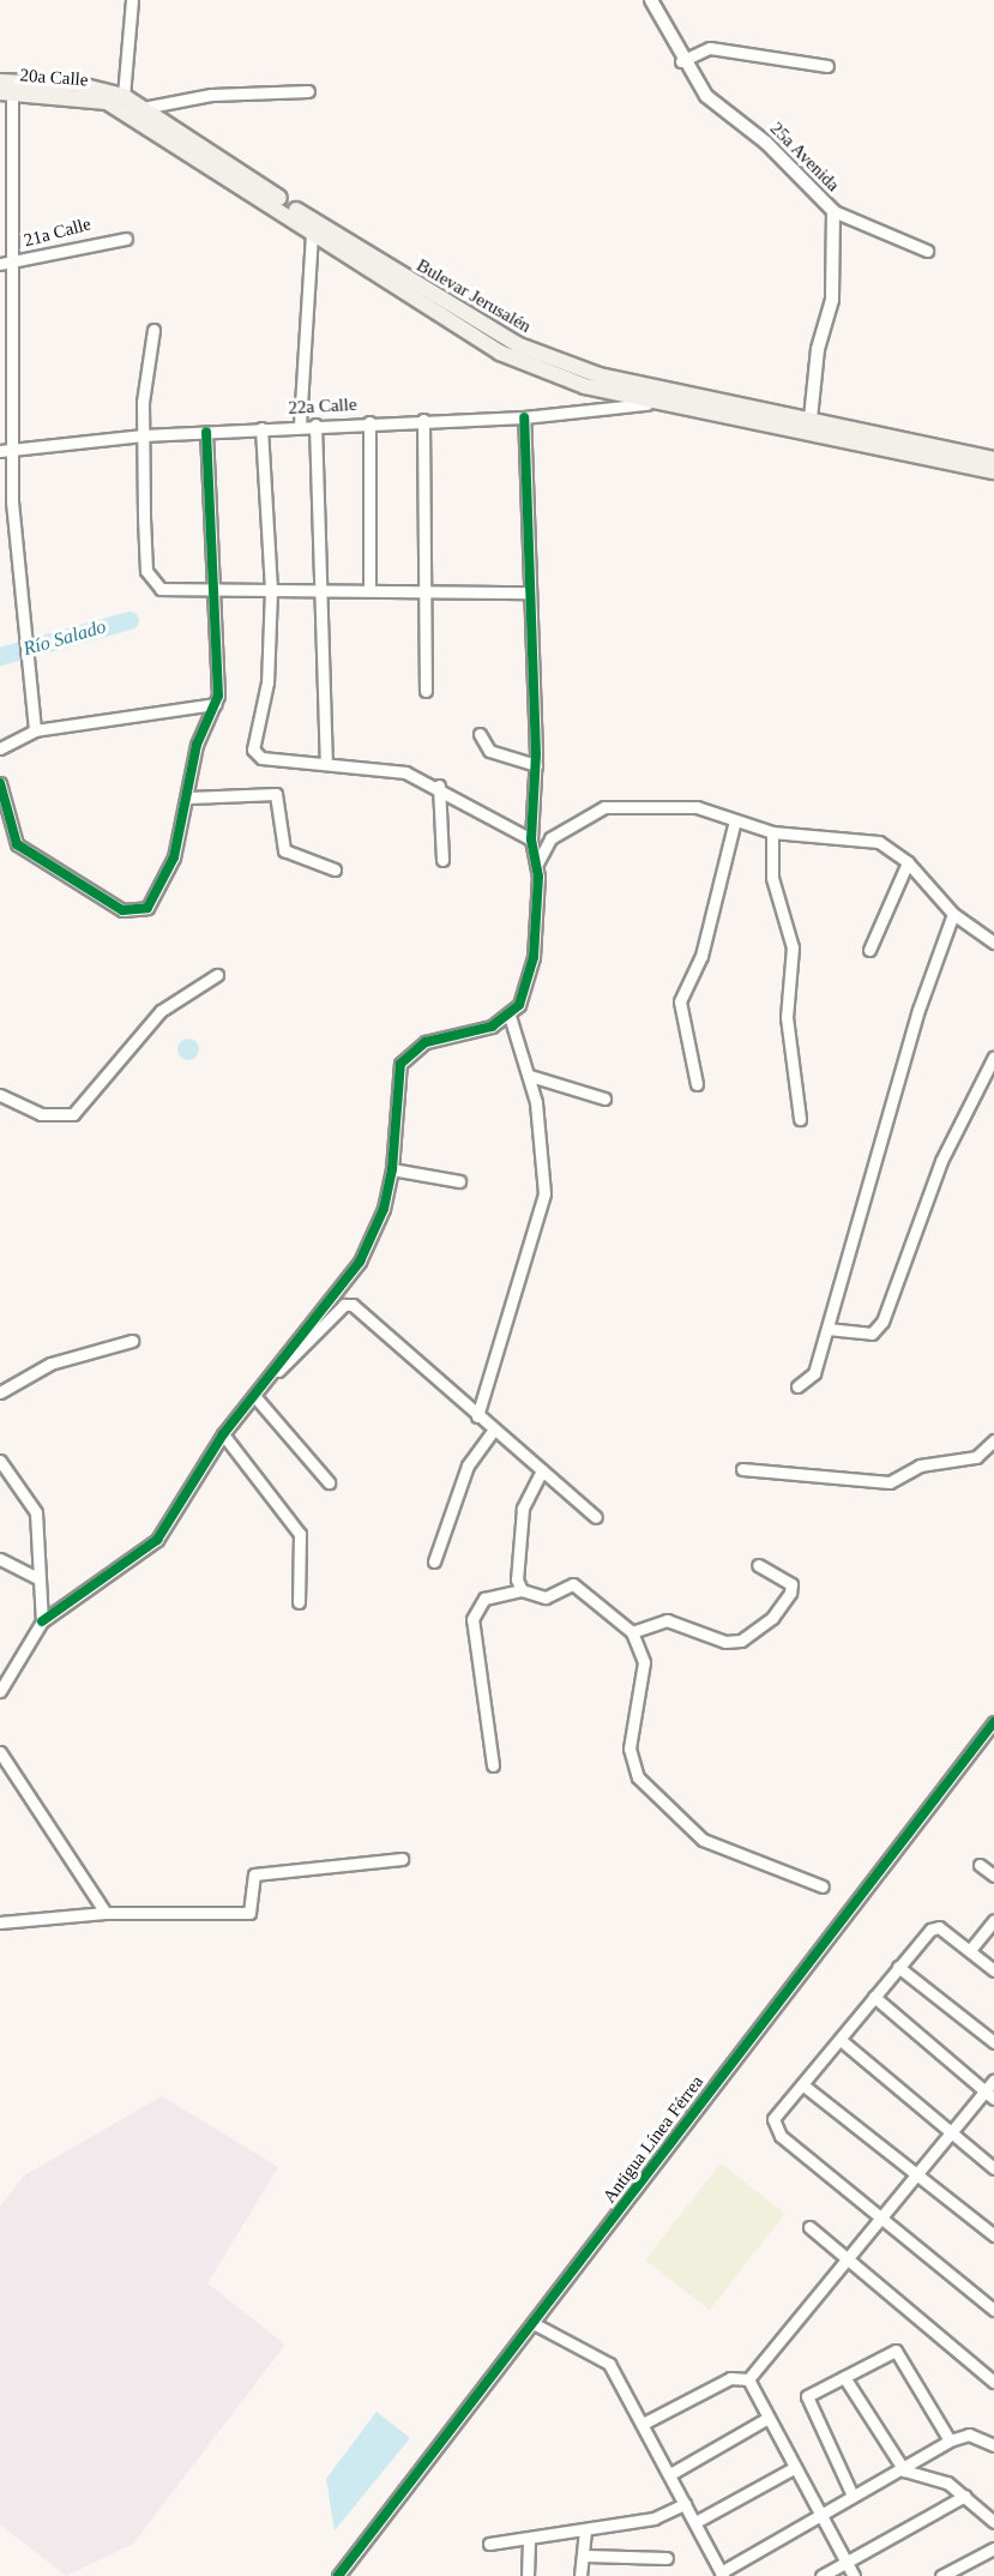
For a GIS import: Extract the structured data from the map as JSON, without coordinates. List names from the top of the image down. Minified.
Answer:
{"streets":{"main road":["20a Calle","Bulevar Jerusalén"],"street":["25a Avenida","21a Calle","22a Calle","Antigua Línea Férrea"]},"crossings":[["20a Calle","Bulevar Jerusalén"],["25a Avenida","Bulevar Jerusalén"],["Bulevar Jerusalén","22a Calle"]],"water":["Río Salado"]}
